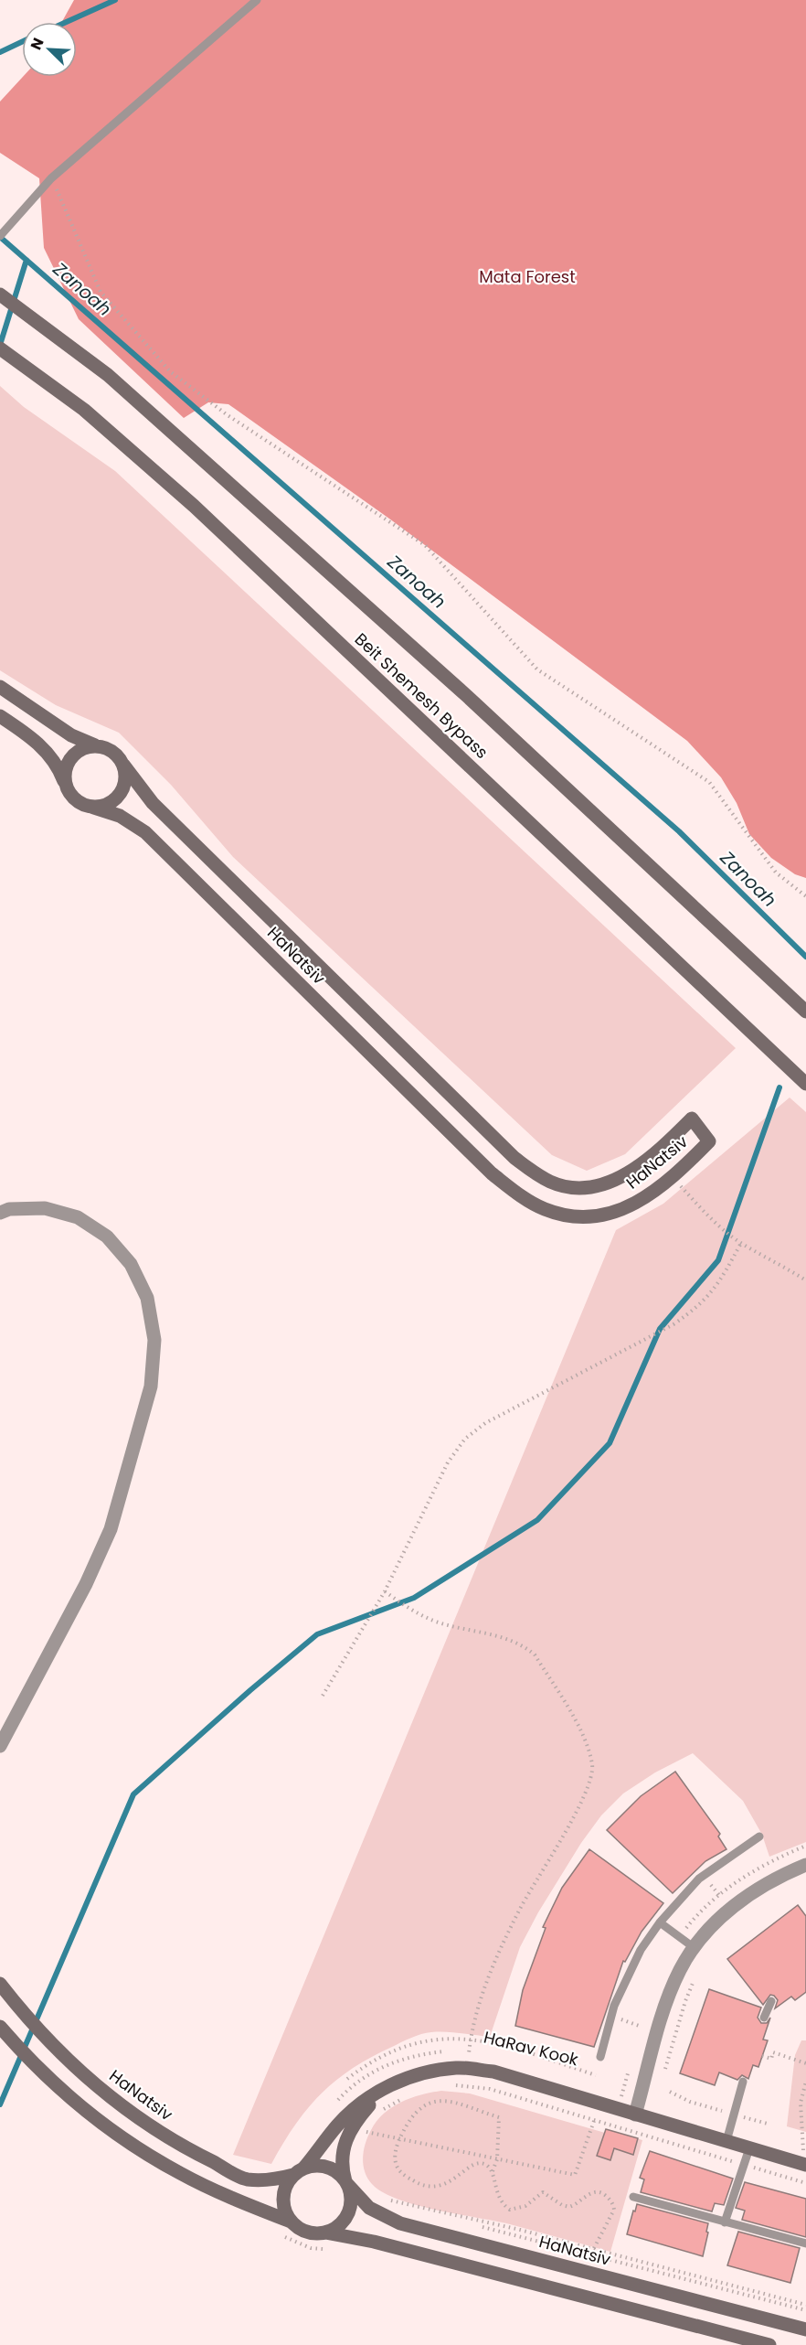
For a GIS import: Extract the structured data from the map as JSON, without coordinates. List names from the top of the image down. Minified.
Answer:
{"streets":{"street":["Beit Shemesh Bypass","HaNatsiv","HaRav Kook"]},"crossings":[["HaNatsiv","HaRav Kook"]],"water":["Zanoah"],"parks":["Mata Forest"],"north":"top left"}
